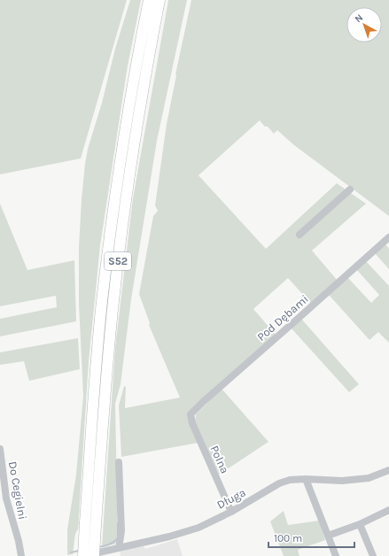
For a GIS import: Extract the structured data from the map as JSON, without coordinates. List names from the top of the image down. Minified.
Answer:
{"streets":{"highway":["S52"],"street":["Pod Dębami","Polna","Do Cegielni","Długa"]},"crossings":[["S52","Długa"],["Pod Dębami","Polna"],["Polna","Długa"]],"scale_bar":"100 m","north":"top left"}
